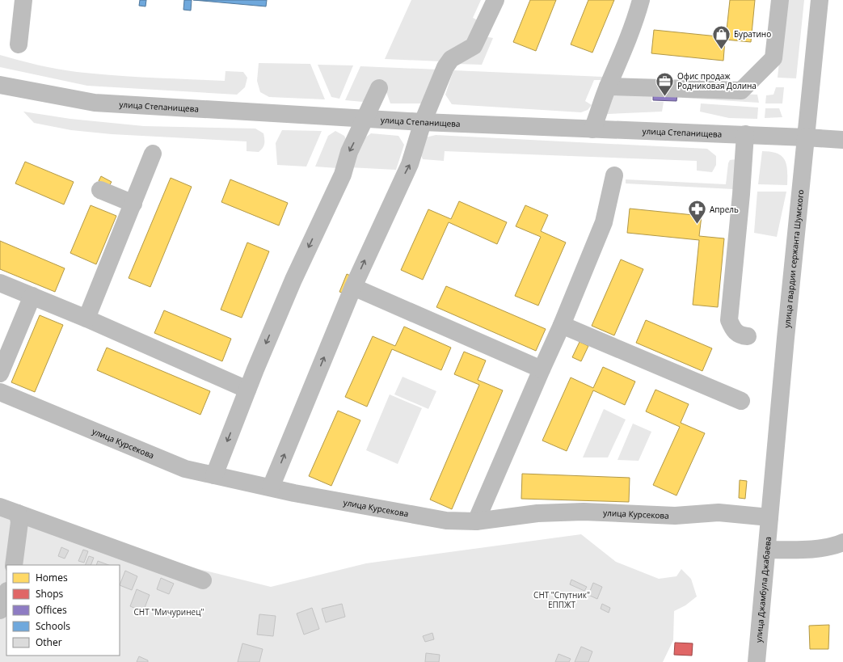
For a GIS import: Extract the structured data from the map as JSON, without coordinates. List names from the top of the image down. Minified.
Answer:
{"streets":{"street":["улица Степанищева","улица гвардии сержанта Шумского","улица Курсекова","улица Джамбула Джабаева"]},"crossings":[["улица Степанищева","улица гвардии сержанта Шумского"],["улица гвардии сержанта Шумского","улица Курсекова"],["улица гвардии сержанта Шумского","улица Джамбула Джабаева"],["улица Курсекова","улица Джамбула Джабаева"]],"parks":["СНТ \"Спутник\" ЕППЖТ","СНТ \"Мичуринец\""],"places":{"shop":["Буратино"],"office":["Офис продаж Родниковая Долина"],"pharmacy":["Апрель"]},"legend":["Homes","Shops","Offices","Schools","Other"]}
